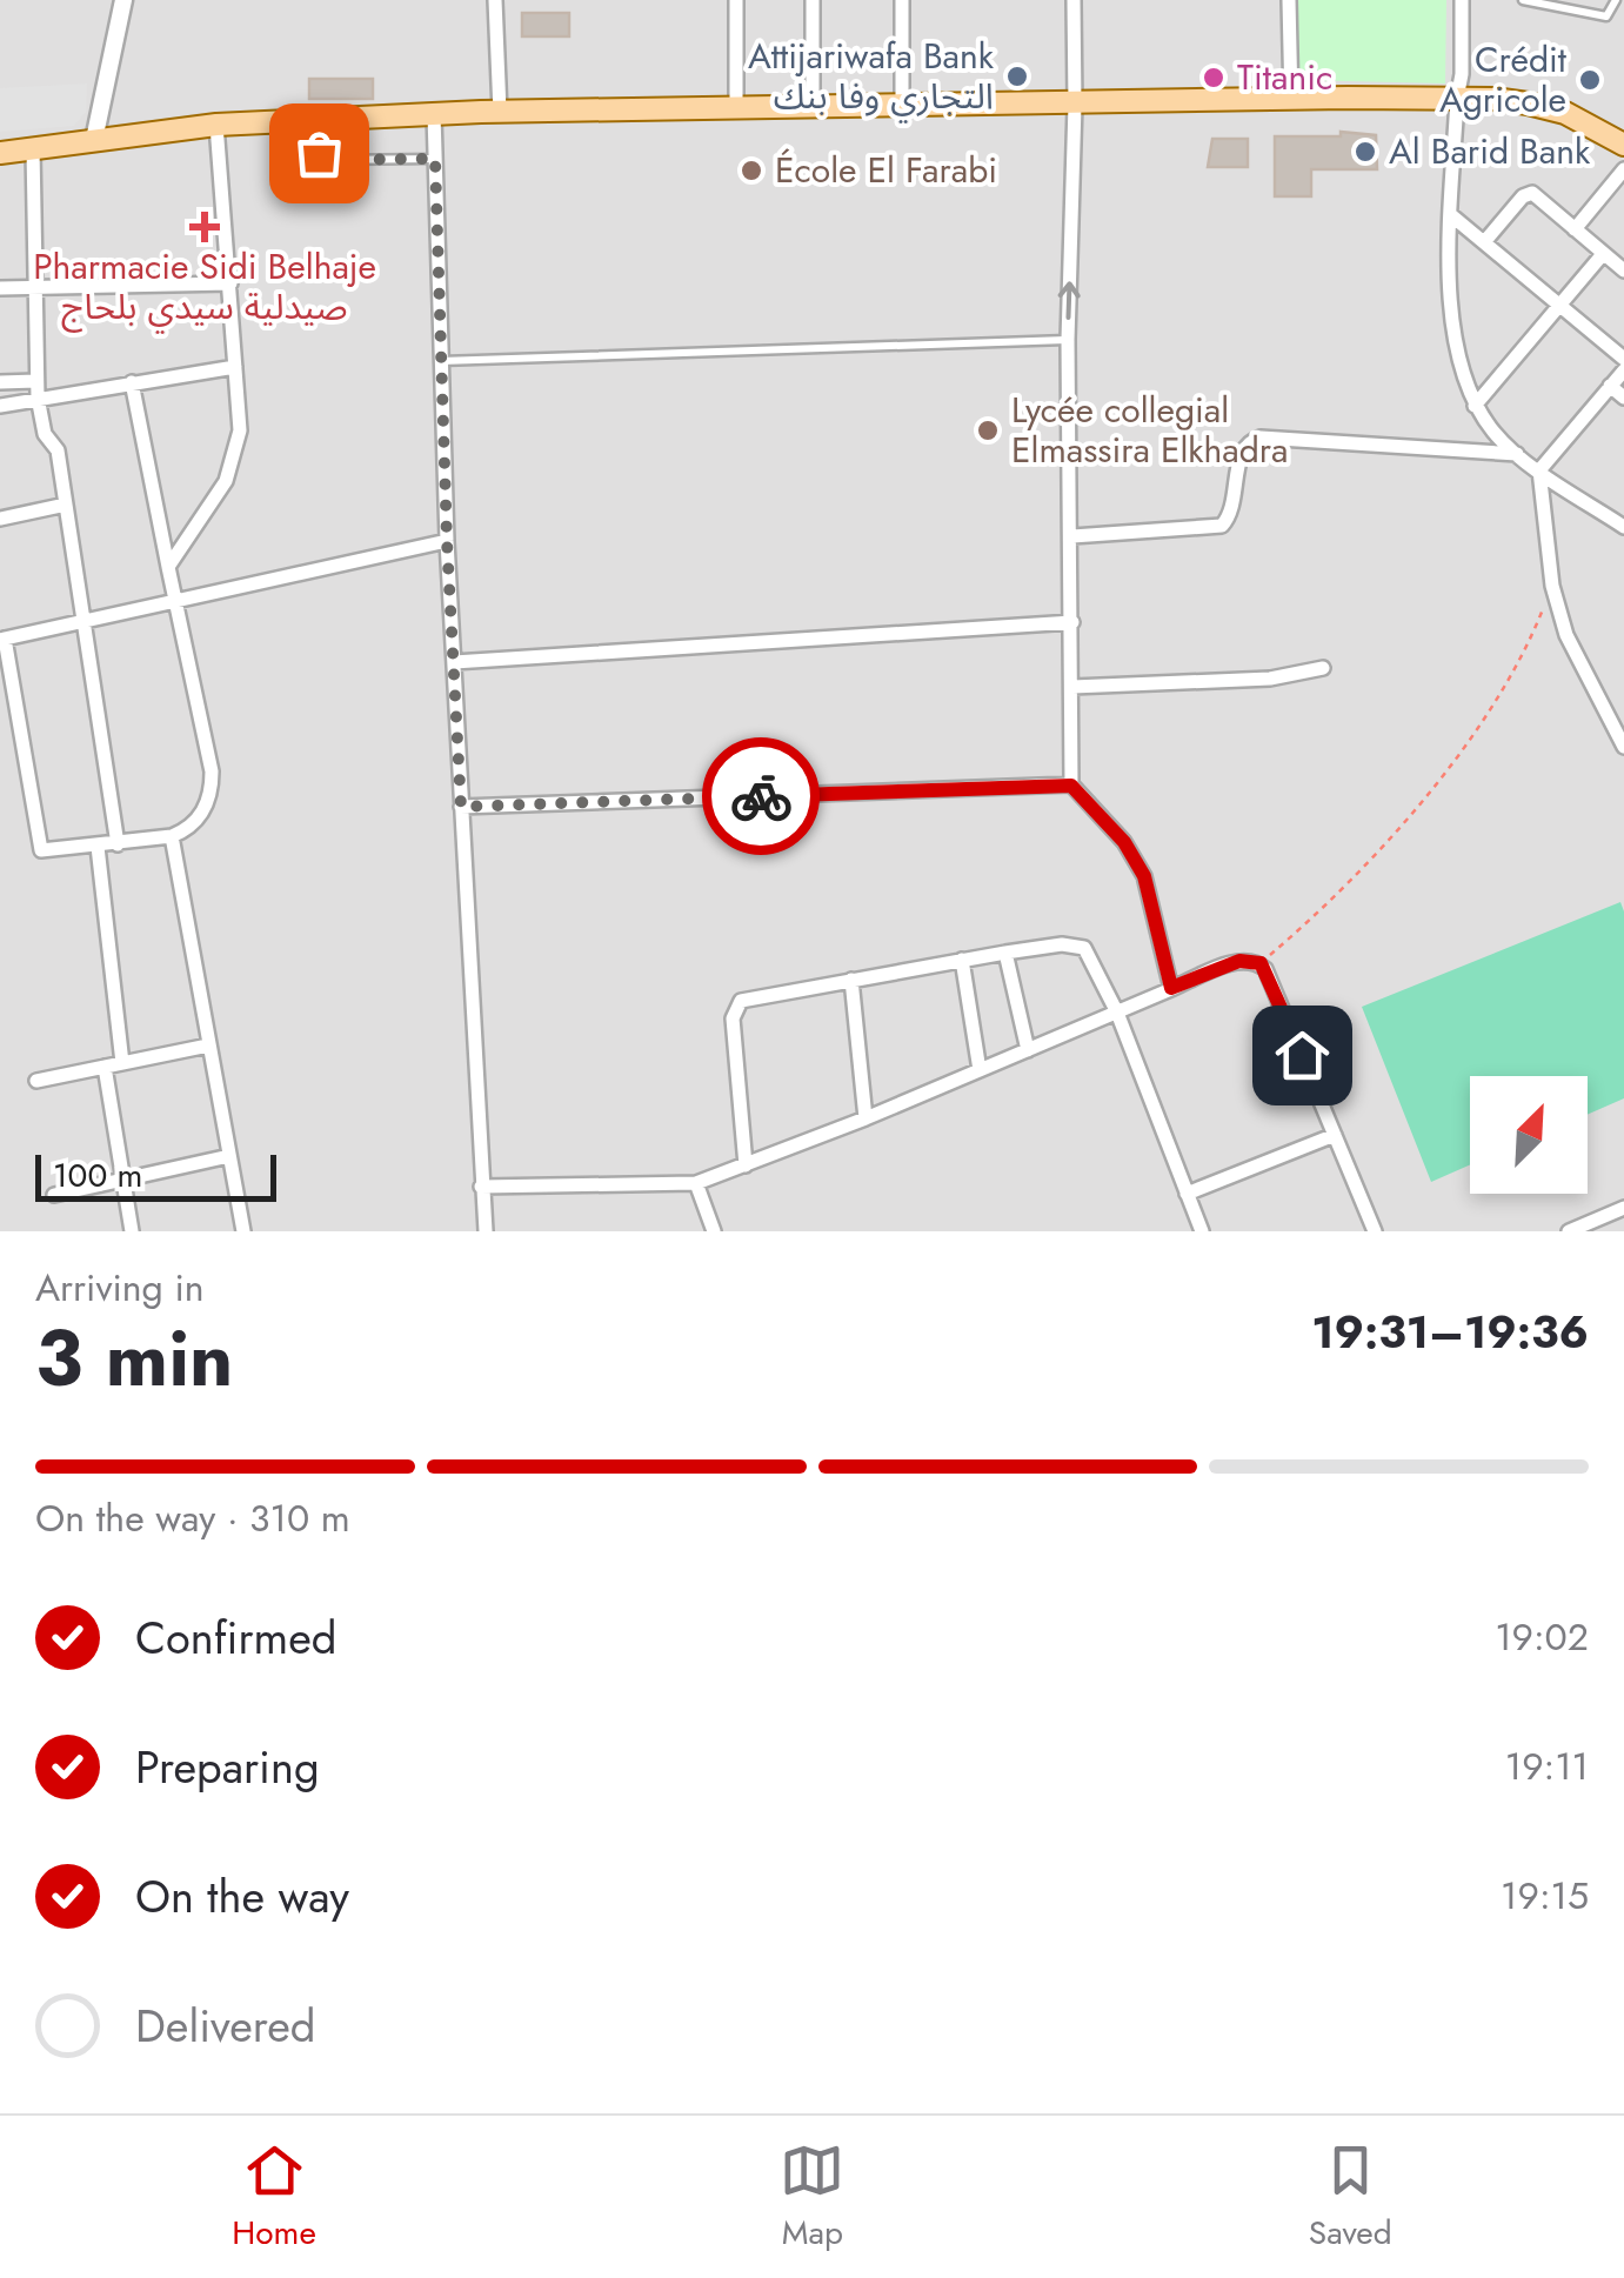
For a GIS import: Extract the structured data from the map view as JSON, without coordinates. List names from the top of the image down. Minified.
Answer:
{"places":{"other":["Attijariwafa Bank التجاري وفا بنك","Titanic","Crédit Agricole","Al Barid Bank","École El Farabi","Lycée collegial Elmassira Elkhadra"],"health":["Pharmacie Sidi Belhaje صيدلية سيدي بلحاج"]},"scale_bar":"100 m","north":"top right","page":{"scale":"100 m","heading":["3 min","Arriving in","19:31–19:36"],"bar":"On the way · 310 m","list":[["Confirmed","19:02"],["Preparing","19:11"],["On the way","19:15"],"Delivered"],"tabs":["Home","Map","Saved"]}}
